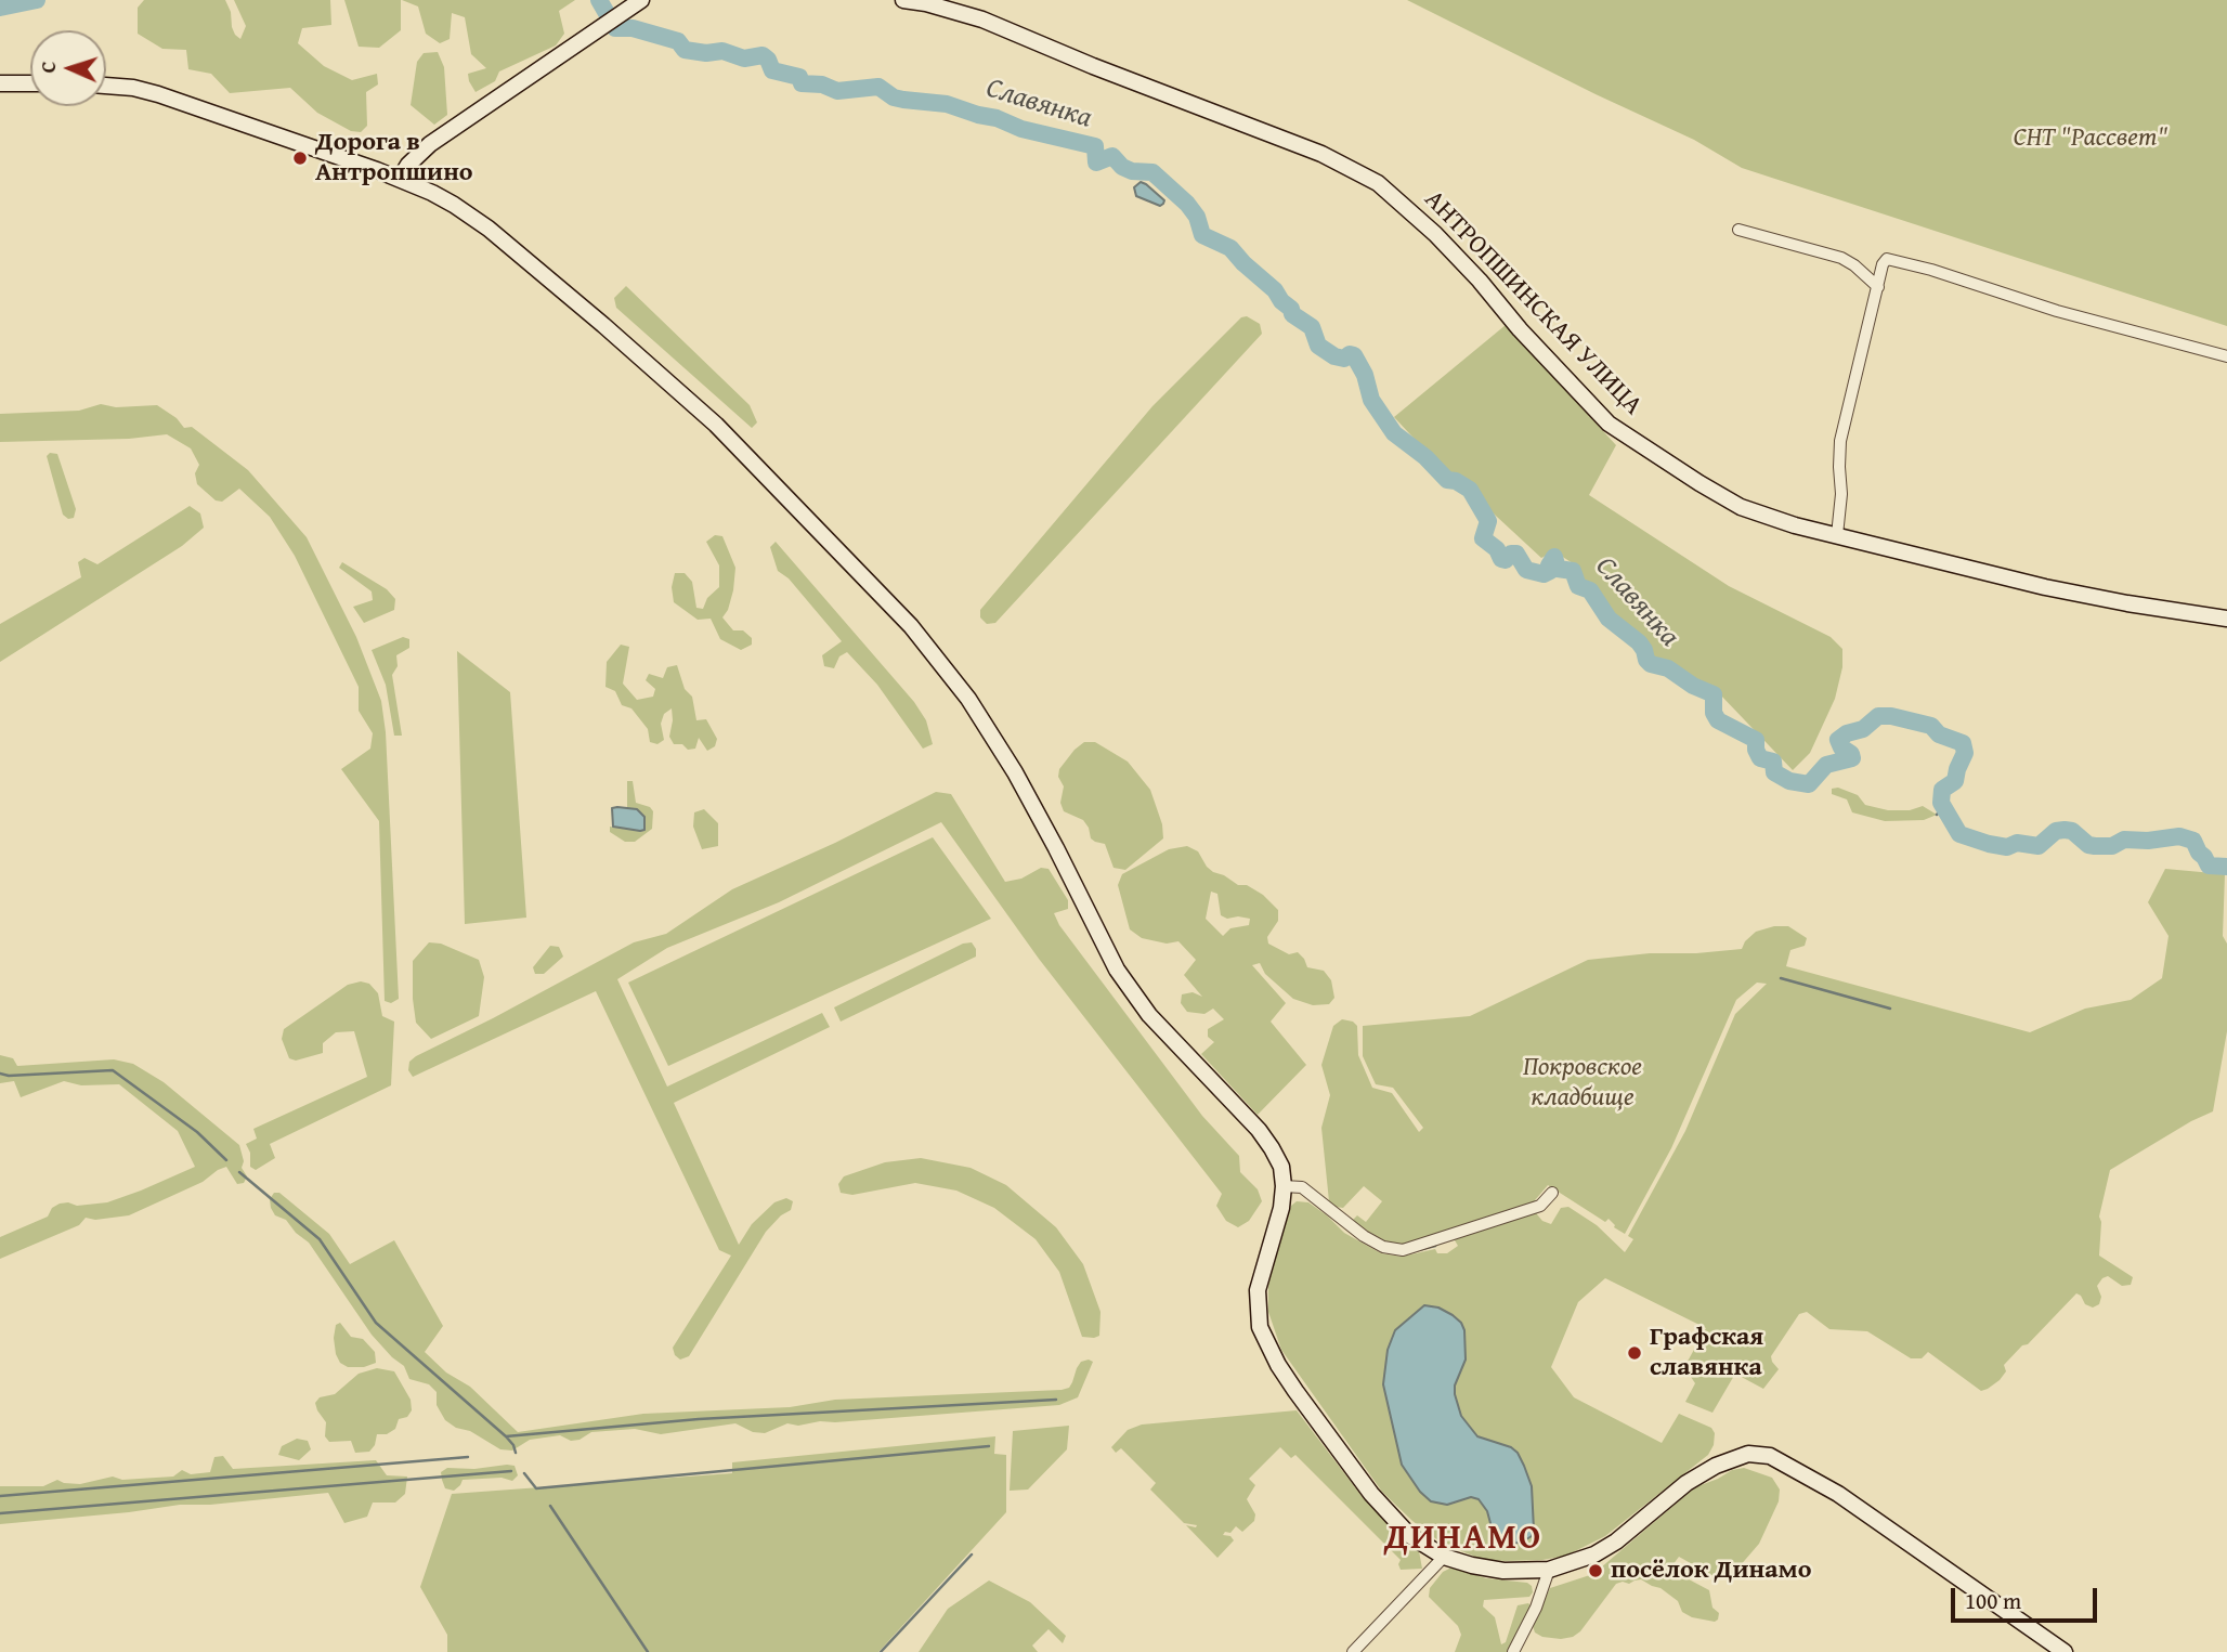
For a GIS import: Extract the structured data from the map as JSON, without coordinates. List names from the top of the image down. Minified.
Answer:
{"streets":{"main road":["АНТРОПШИНСКАЯ УЛИЦА"]},"districts":["ДИНАМО"],"water":["Славянка"],"parks":["СНТ \"Рассвет\"","Покровское кладбище"],"places":["Дорога в Антропшино","Графская славянка","посёлок Динамо"],"scale_bar":"100 m","north":"left"}
